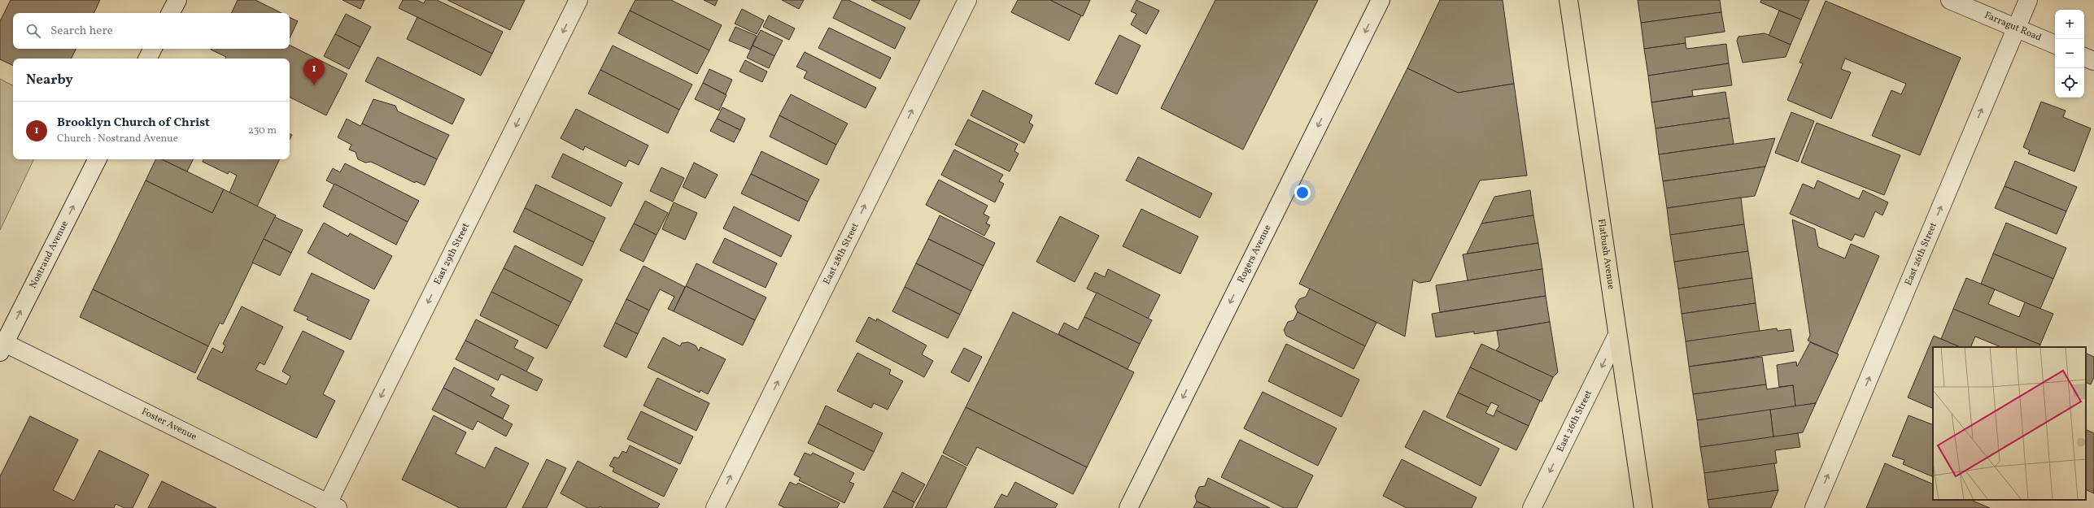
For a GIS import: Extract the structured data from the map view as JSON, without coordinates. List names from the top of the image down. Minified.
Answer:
{"streets":{"main road":["Flatbush Avenue"],"street":["Farragut Road","East 29th Street","Rogers Avenue","East 26th Street","Nostrand Avenue","East 28th Street","Foster Avenue"]},"crossings":[["Farragut Road","East 26th Street"],["East 29th Street","Foster Avenue"],["East 26th Street","Flatbush Avenue"],["Nostrand Avenue","Foster Avenue"]],"one_way":["East 29th Street","Rogers Avenue","Nostrand Avenue","East 28th Street"],"page":{"map_buttons":["+","−"],"search":"Search here","pins":"1","heading":"Nearby","list":[{"mark":"1","name":"Brooklyn Church of Christ","note":"Church · Nostrand Avenue","value":"230 m"}]}}
